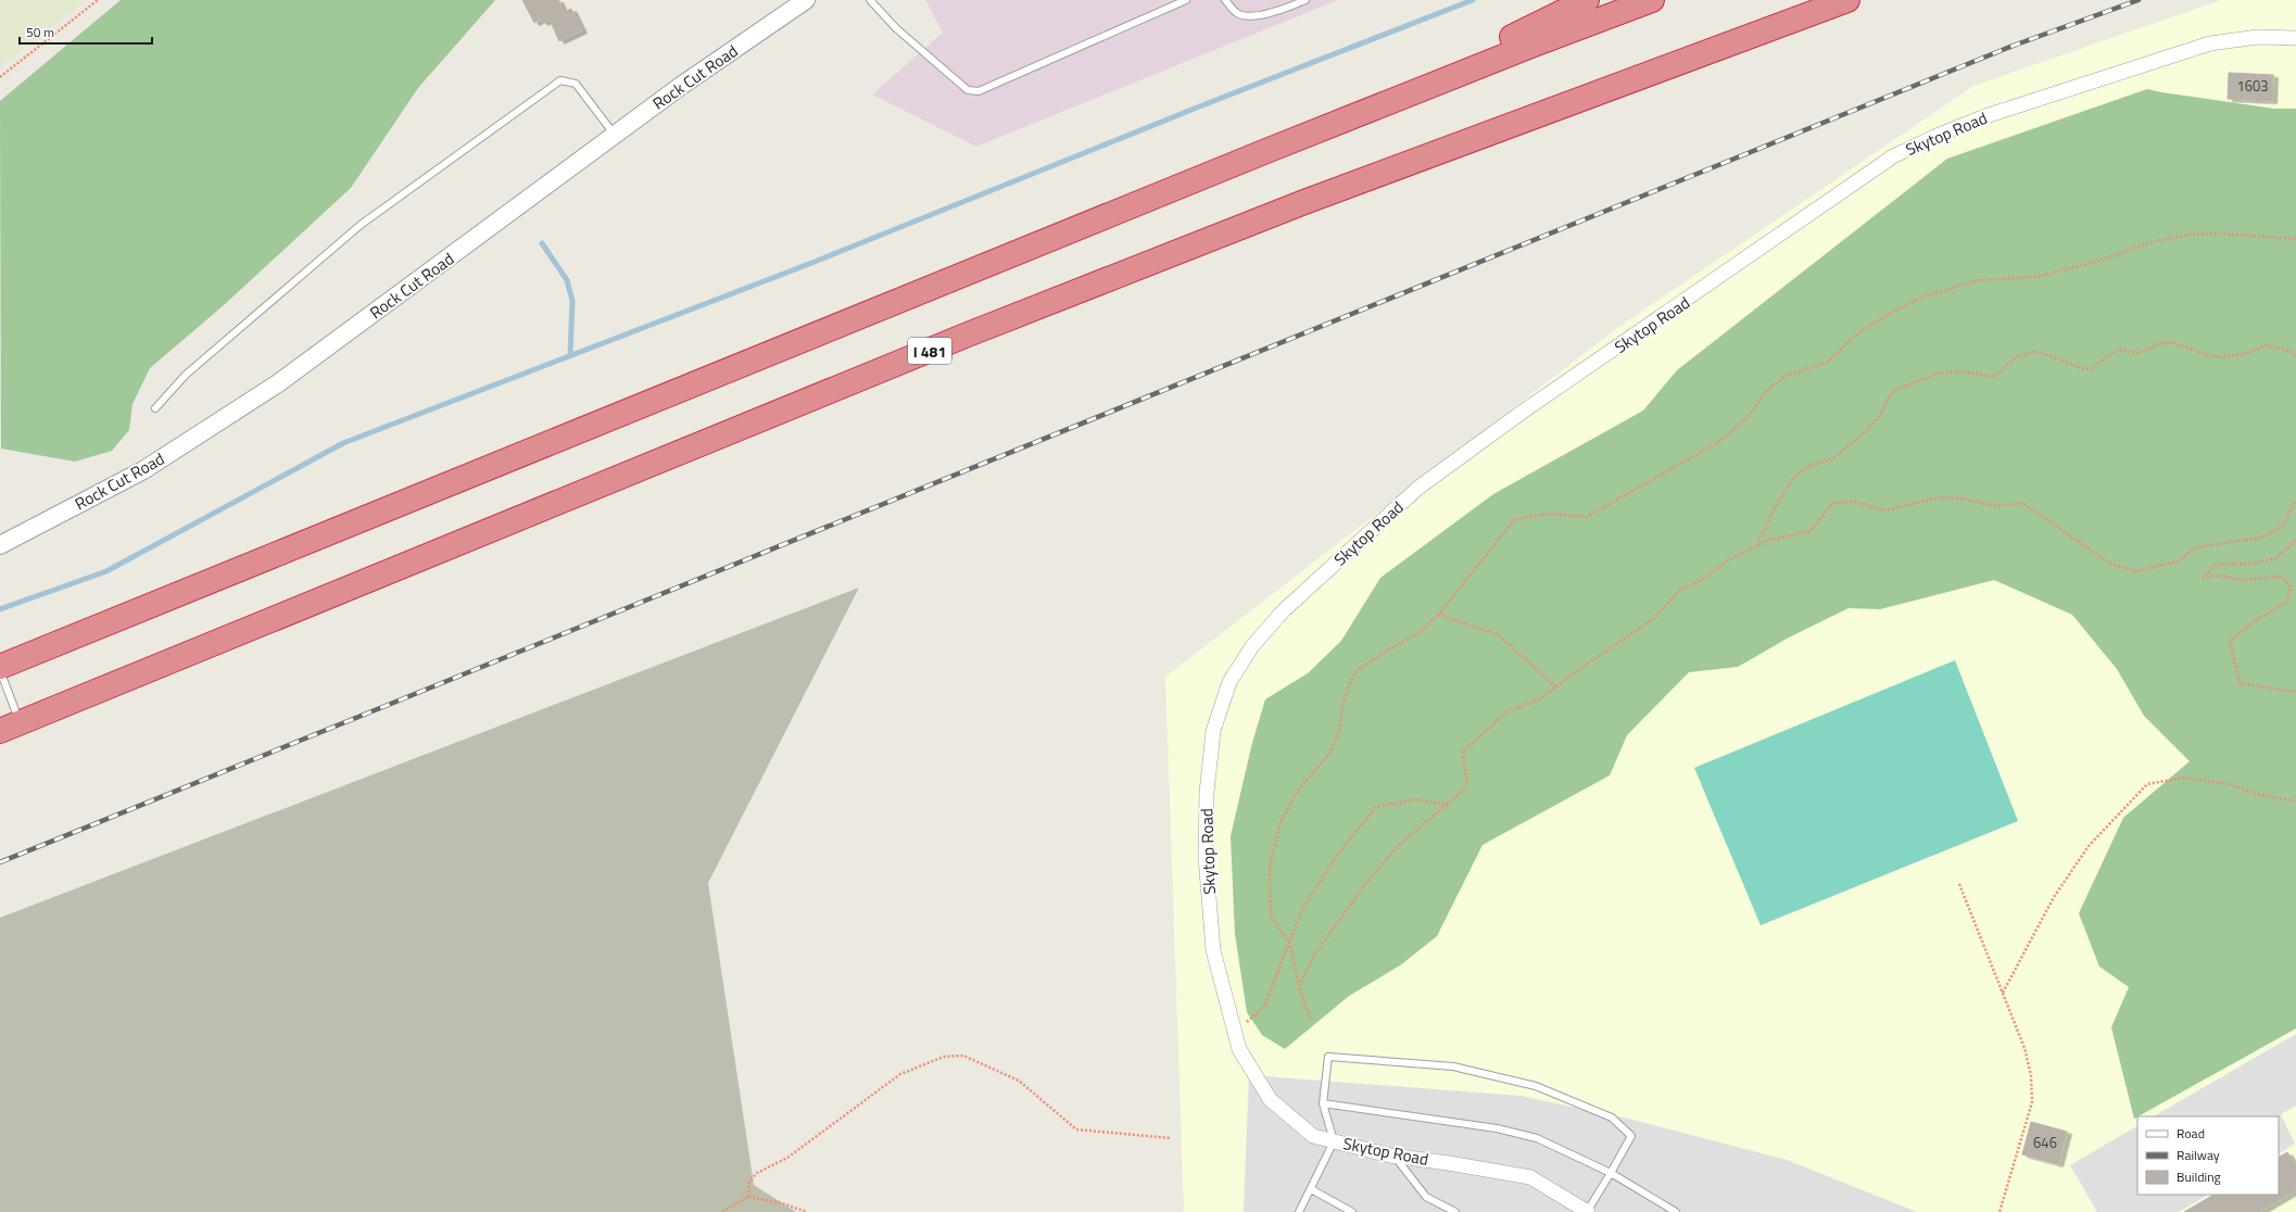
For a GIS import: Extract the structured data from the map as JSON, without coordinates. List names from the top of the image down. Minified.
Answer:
{"streets":{"highway":["I 481"],"street":["Rock Cut Road","Skytop Road"]},"house_numbers":["1603","646"],"legend":["Road","Railway","Building"],"scale_bar":"50 m"}
